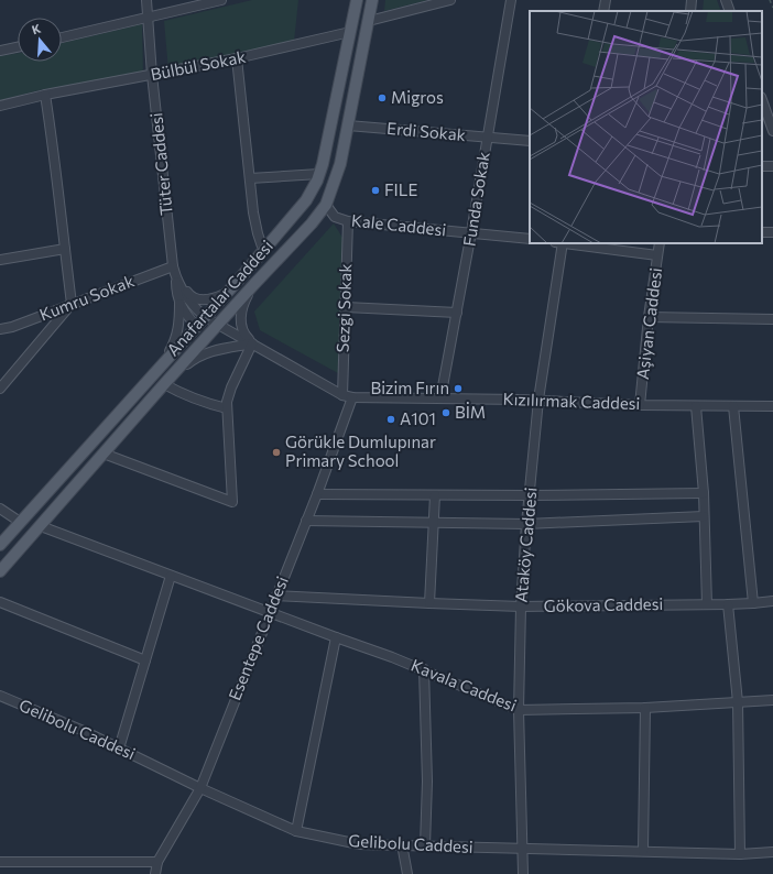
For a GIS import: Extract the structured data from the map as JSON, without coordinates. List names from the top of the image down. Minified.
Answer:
{"streets":{"main road":["Anafartalar Caddesi"],"street":["Bülbül Sokak","Erdi Sokak","Tüter Caddesi","Funda Sokak","Kale Caddesi","Kumru Sokak","Sezgi Sokak","Aşiyan Caddesi","Kızılırmak Caddesi","Ataköy Caddesi","Gökova Caddesi","Esentepe Caddesi","Kavala Caddesi","Gelibolu Caddesi"]},"crossings":[["Bülbül Sokak","Tüter Caddesi"],["Bülbül Sokak","Anafartalar Caddesi"],["Erdi Sokak","Funda Sokak"],["Erdi Sokak","Anafartalar Caddesi"],["Tüter Caddesi","Kumru Sokak"],["Tüter Caddesi","Anafartalar Caddesi"],["Tüter Caddesi","Kızılırmak Caddesi"],["Funda Sokak","Kale Caddesi"],["Funda Sokak","Kızılırmak Caddesi"],["Kale Caddesi","Anafartalar Caddesi"],["Kale Caddesi","Sezgi Sokak"],["Anafartalar Caddesi","Kızılırmak Caddesi"],["Anafartalar Caddesi","Kavala Caddesi"],["Sezgi Sokak","Kızılırmak Caddesi"],["Aşiyan Caddesi","Kızılırmak Caddesi"],["Kızılırmak Caddesi","Ataköy Caddesi"],["Kızılırmak Caddesi","Esentepe Caddesi"],["Ataköy Caddesi","Gökova Caddesi"],["Ataköy Caddesi","Kavala Caddesi"],["Ataköy Caddesi","Gelibolu Caddesi"],["Gökova Caddesi","Esentepe Caddesi"],["Esentepe Caddesi","Kavala Caddesi"],["Esentepe Caddesi","Gelibolu Caddesi"]],"places":["Migros","FILE","Bizim Fırın","BİM","A101","Görükle Dumlupınar Primary School"],"north":"top"}
